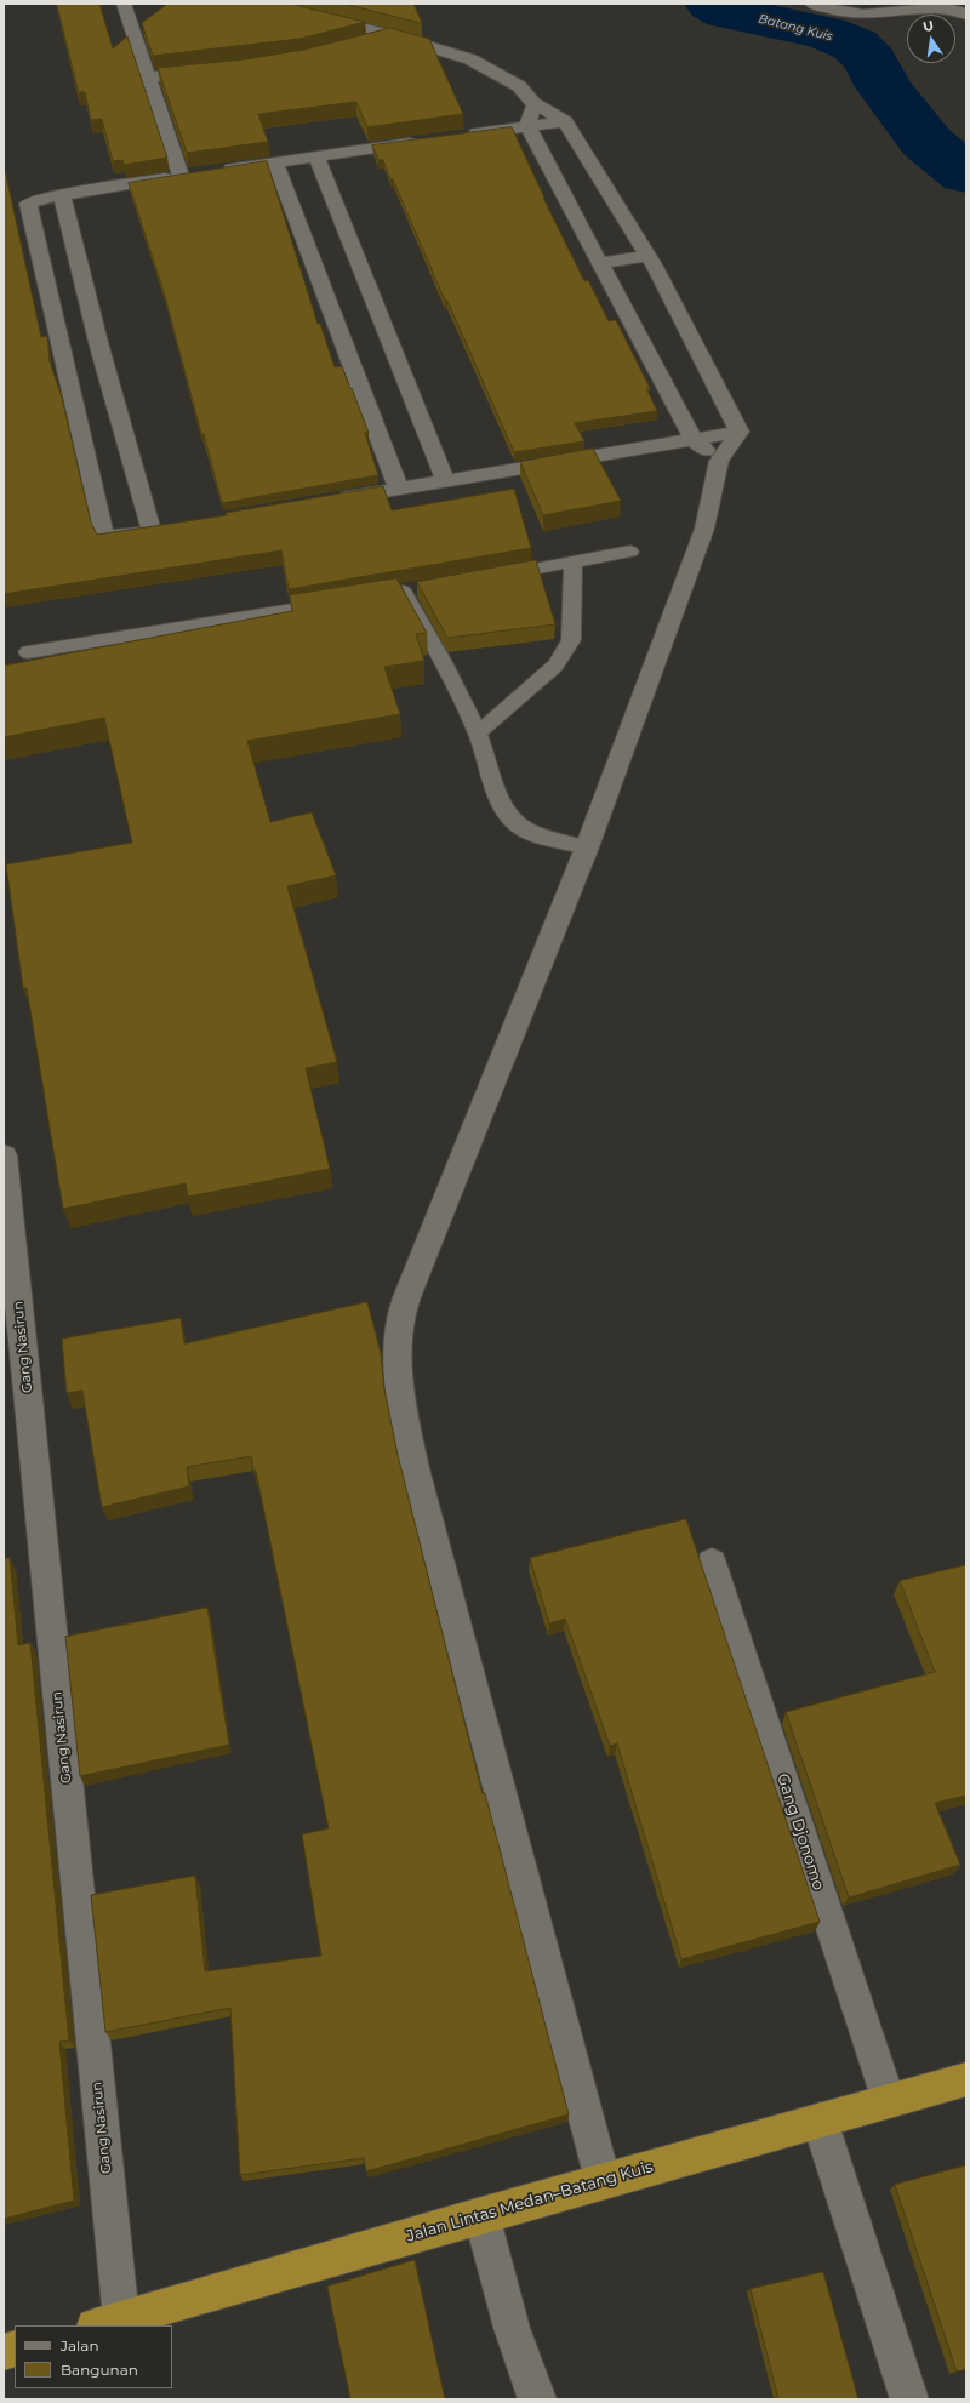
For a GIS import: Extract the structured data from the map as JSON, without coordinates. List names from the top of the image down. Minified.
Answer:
{"streets":{"highway":["Jalan Lintas Medan–Batang Kuis"],"street":["Gang Nasirun","Gang Djonomo"]},"crossings":[["Gang Nasirun","Jalan Lintas Medan–Batang Kuis"],["Gang Djonomo","Jalan Lintas Medan–Batang Kuis"]],"water":["Batang Kuis"],"legend":["Jalan","Bangunan"],"north":"top"}
